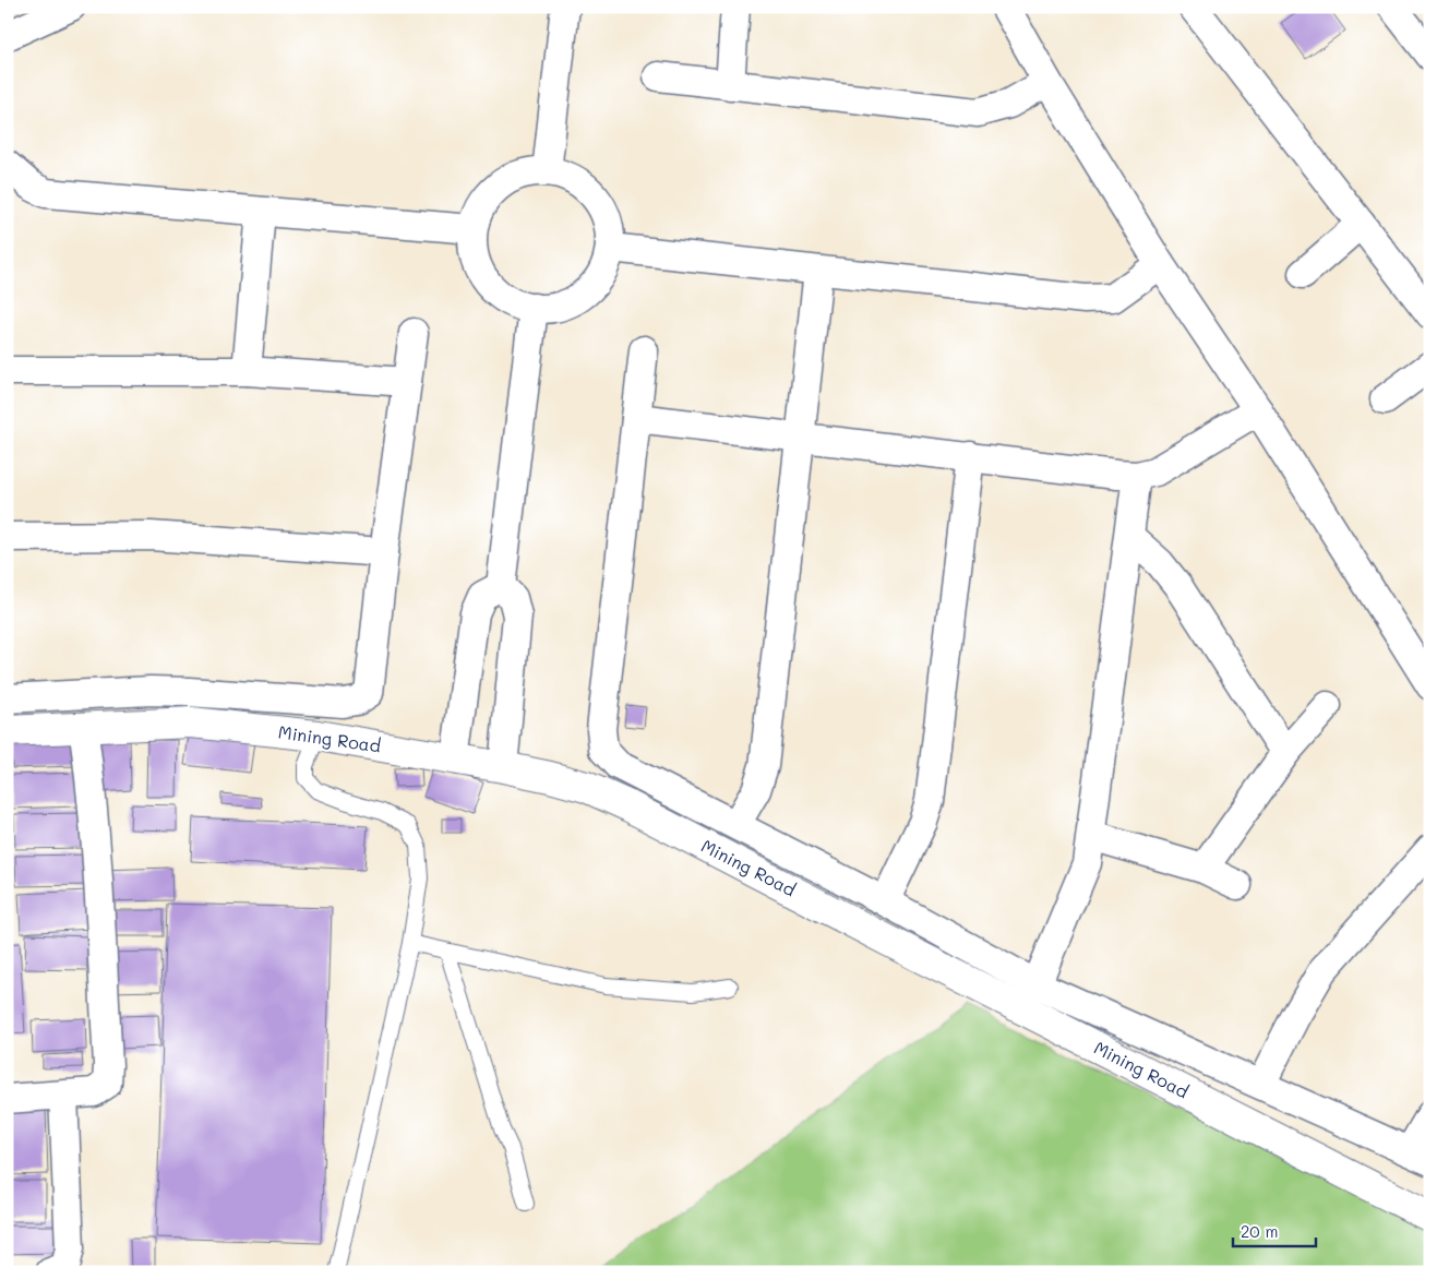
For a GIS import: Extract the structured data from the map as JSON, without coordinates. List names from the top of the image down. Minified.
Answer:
{"streets":{"street":["Mining Road"]},"scale_bar":"20 m"}
